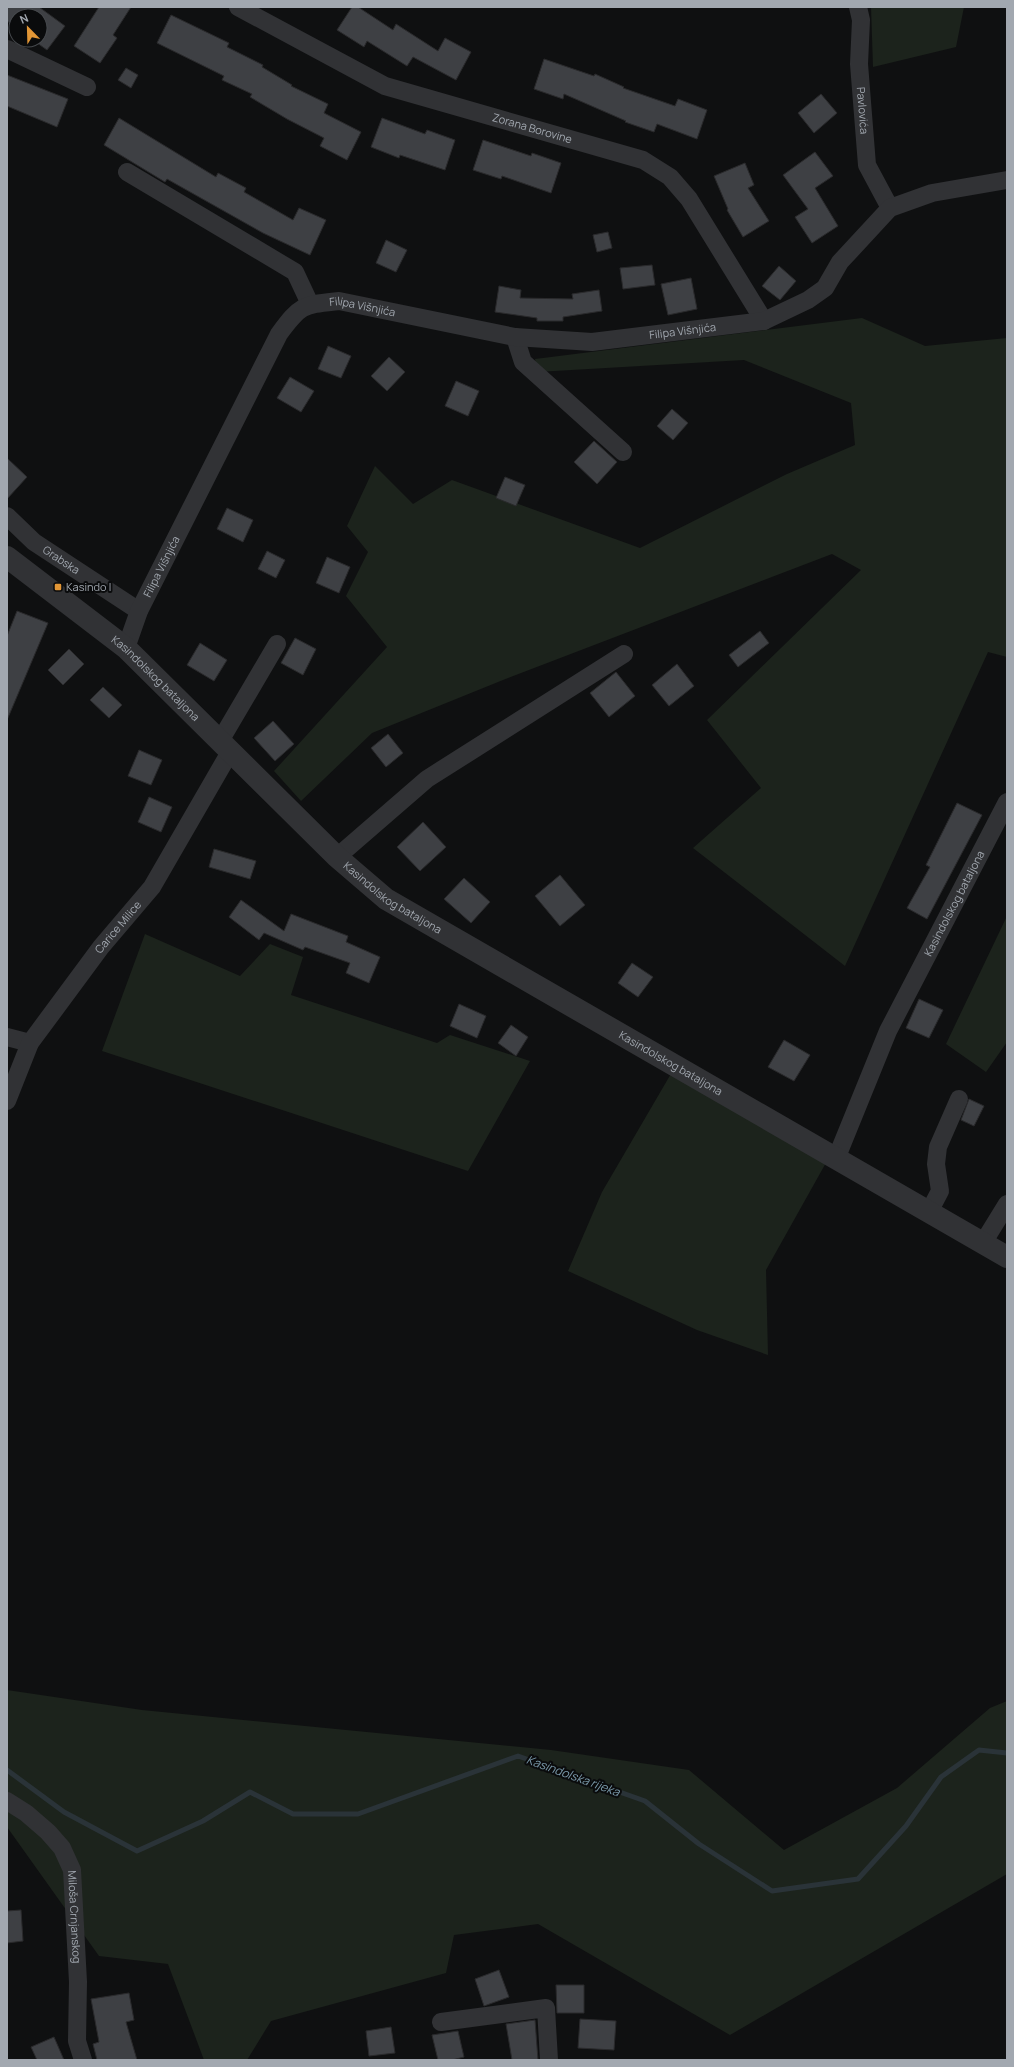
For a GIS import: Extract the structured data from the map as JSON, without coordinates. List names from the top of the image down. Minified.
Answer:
{"streets":{"street":["Pavlovića","Zorana Borovine","Filipa Višnjića","Grabska","Kasindolskog bataljona","Carice Milice","Miloša Crnjanskog"]},"crossings":[["Pavlovića","Filipa Višnjića"],["Zorana Borovine","Filipa Višnjića"],["Filipa Višnjića","Grabska"],["Filipa Višnjića","Kasindolskog bataljona"],["Kasindolskog bataljona","Carice Milice"]],"water":["Kasindolska rijeka"],"places":{"transit":["Kasindo I"]},"north":"top left"}
